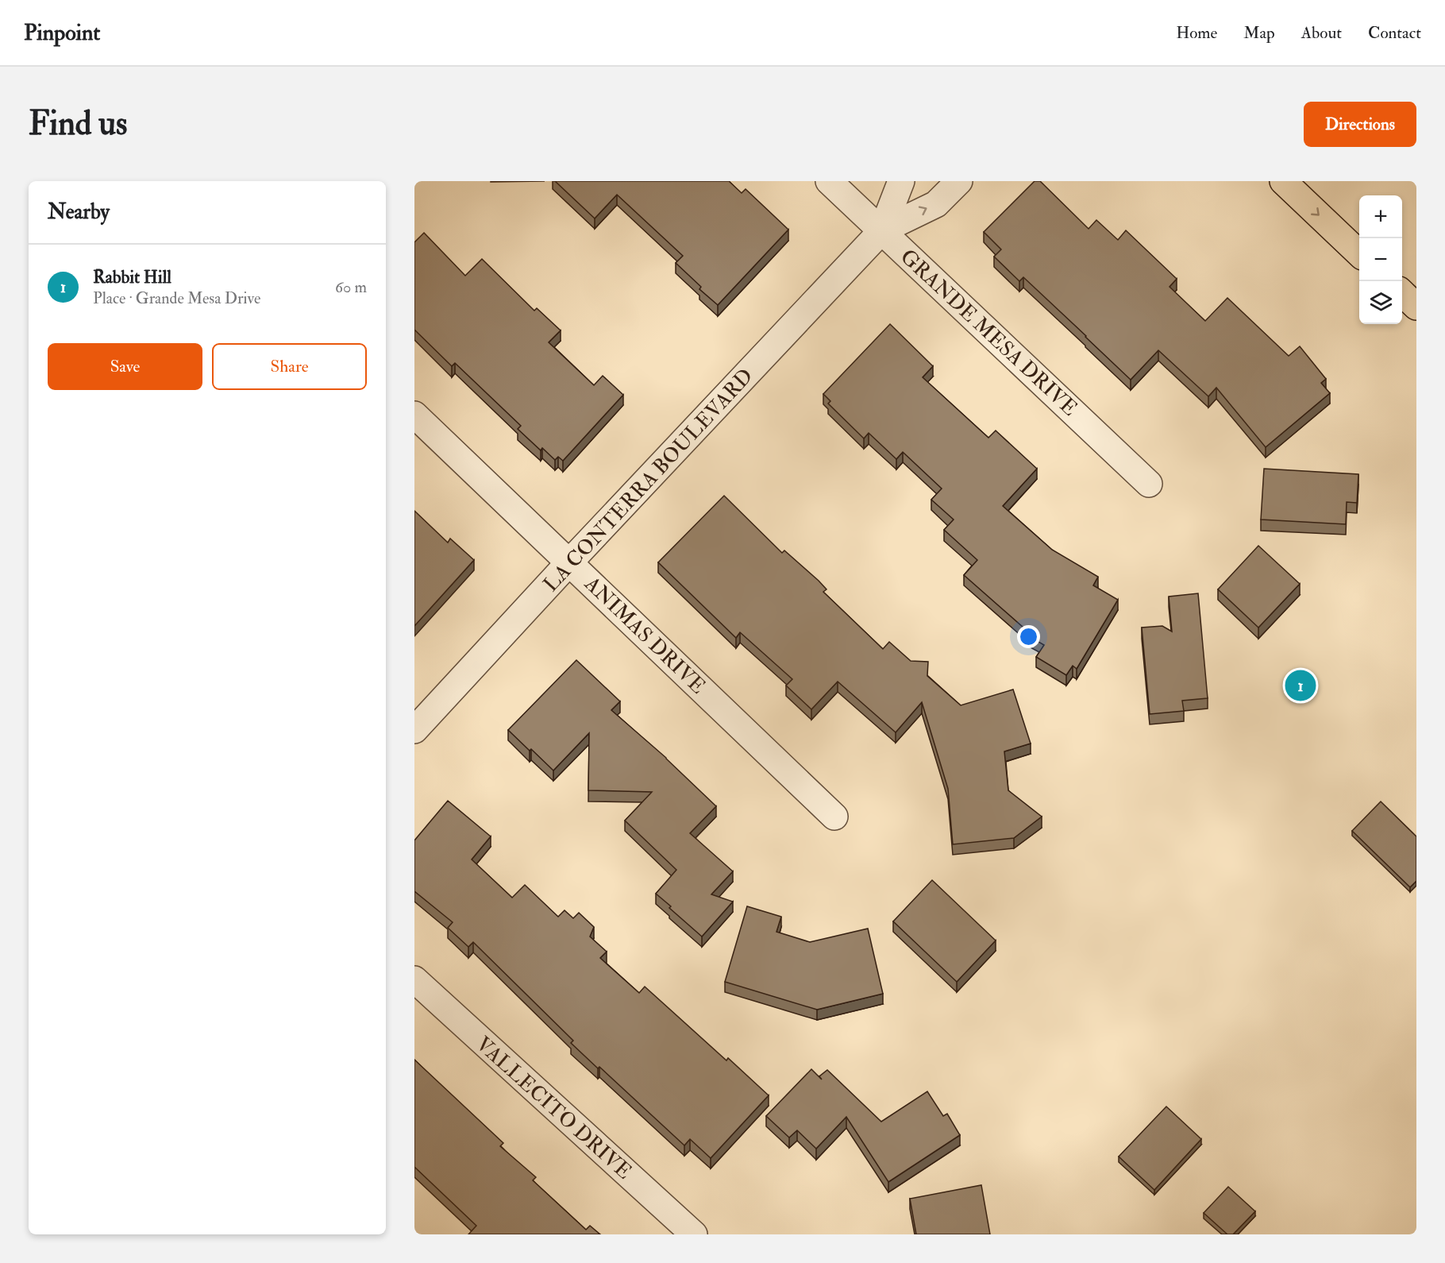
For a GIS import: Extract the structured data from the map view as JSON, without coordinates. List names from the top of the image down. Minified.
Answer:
{"streets":{"street":["GRANDE MESA DRIVE","LA CONTERRA BOULEVARD","ANIMAS DRIVE","VALLECITO DRIVE"]},"crossings":[["GRANDE MESA DRIVE","LA CONTERRA BOULEVARD"],["LA CONTERRA BOULEVARD","ANIMAS DRIVE"]],"page":{"header":"Pinpoint","nav":["Home","Map","About","Contact"],"buttons":["Directions",["Save","Share"]],"title":"Find us","heading":"Nearby","map_buttons":["+","−"],"list":[{"mark":"1","name":"Rabbit Hill","note":"Place · Grande Mesa Drive","value":"60 m"}],"pins":"1"}}
